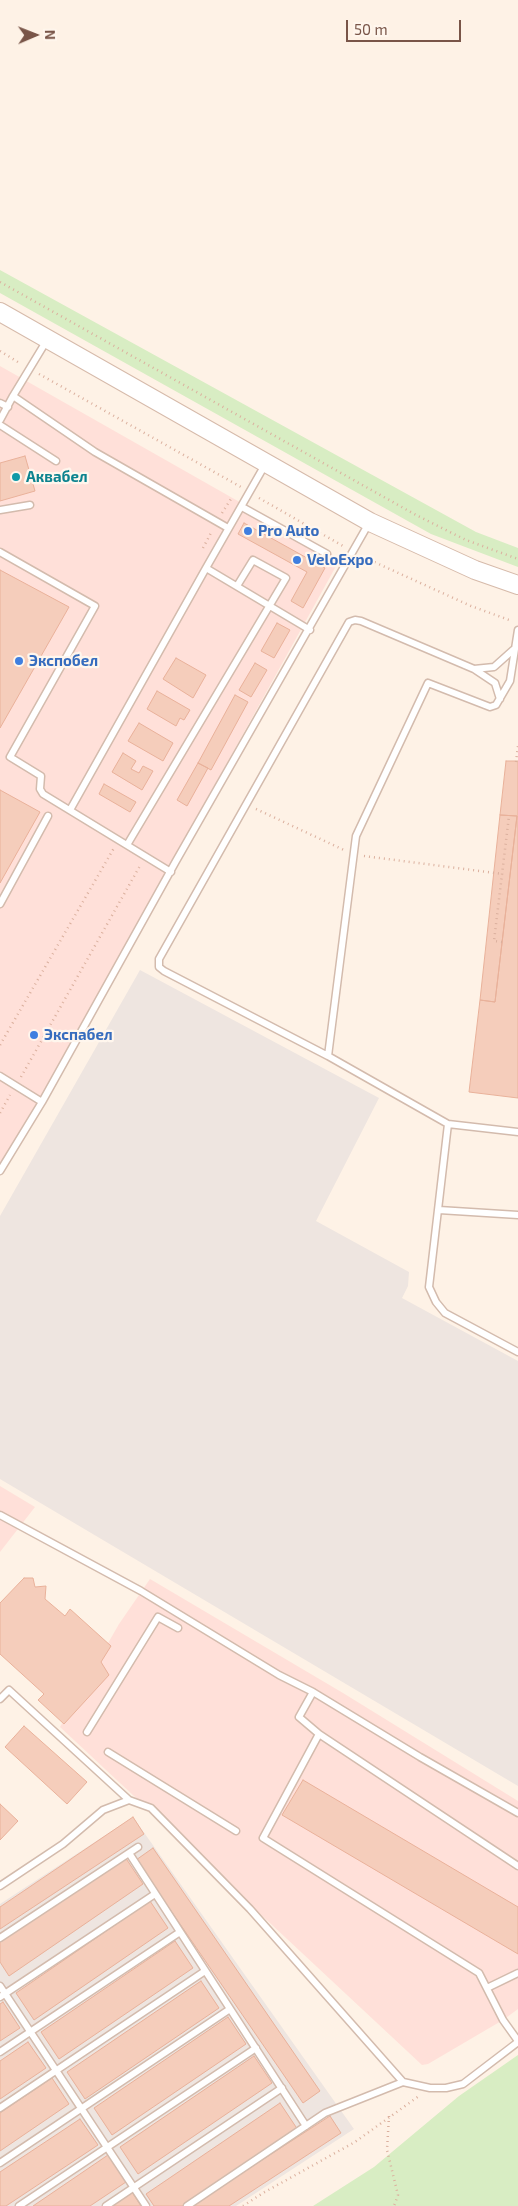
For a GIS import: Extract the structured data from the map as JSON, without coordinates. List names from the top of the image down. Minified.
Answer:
{"places":["Аквабел","Pro Auto","VeloExpo","Экспобел","Экспабел"],"scale_bar":"50 m","north":"right"}
